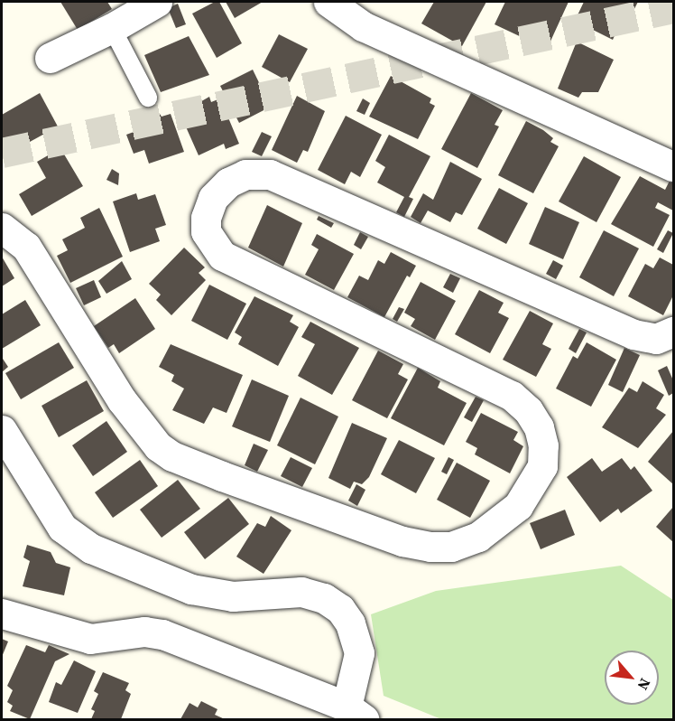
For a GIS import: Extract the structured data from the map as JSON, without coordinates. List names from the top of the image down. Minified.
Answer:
{"north":"bottom right"}
